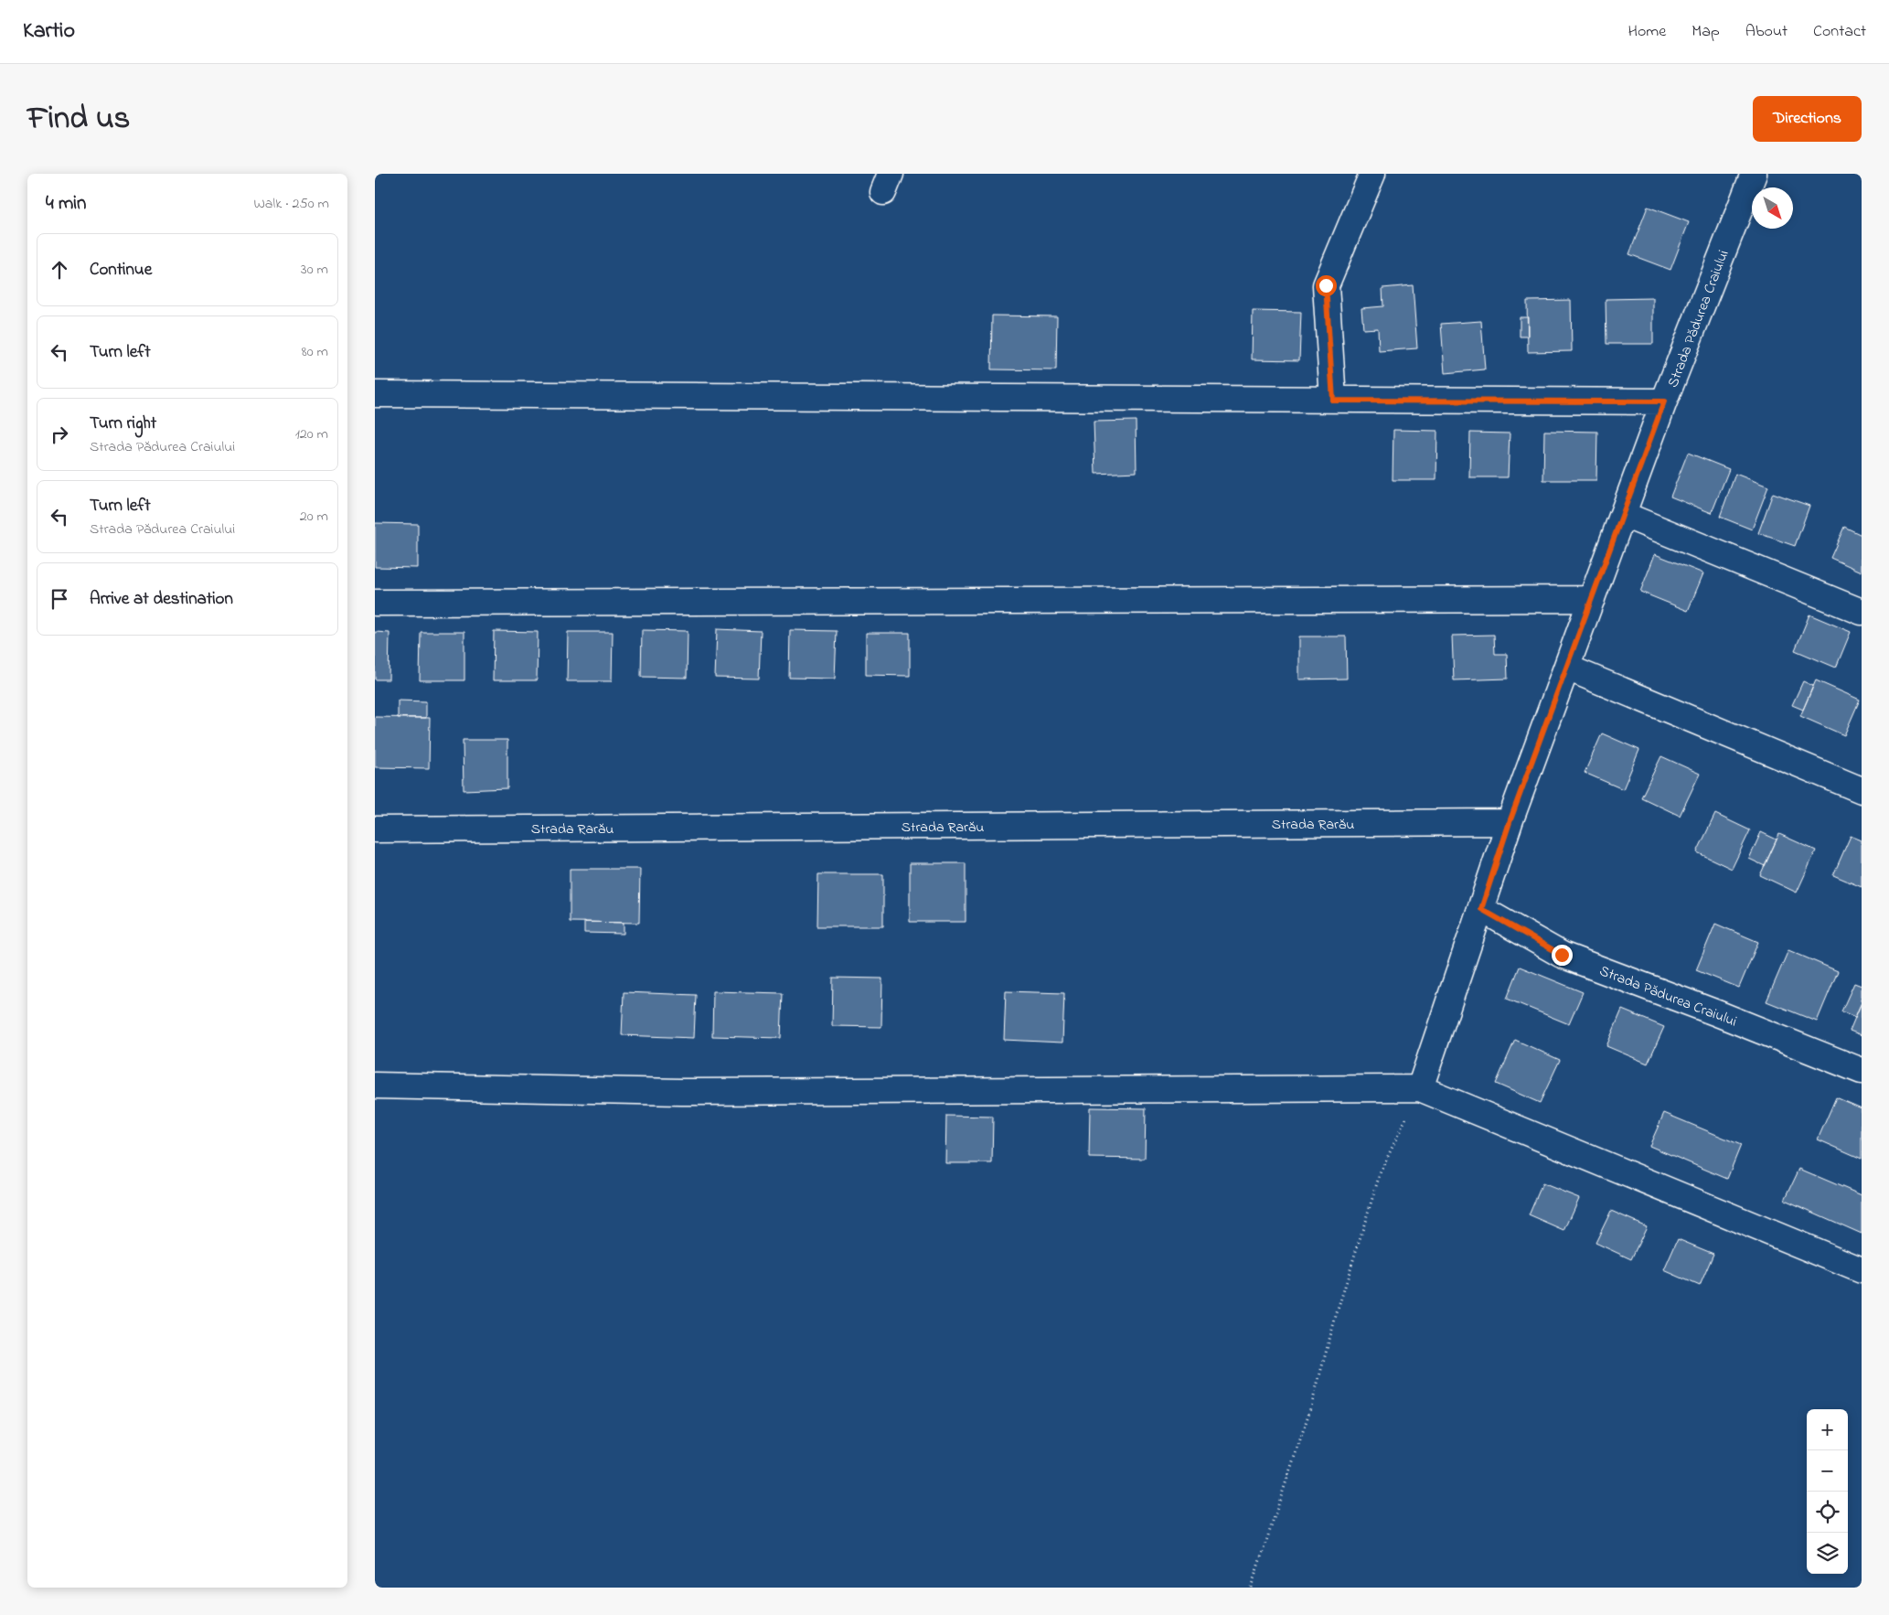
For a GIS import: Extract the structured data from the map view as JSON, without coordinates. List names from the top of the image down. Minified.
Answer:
{"streets":{"street":["Strada Pădurea Craiului","Strada Rarău"]},"crossings":[["Strada Pădurea Craiului","Strada Rarău"]],"north":"bottom right","page":{"header":"Kartio","nav":["Home","Map","About","Contact"],"title":"Find us","buttons":"Directions","heading":["4 min","Walk · 250 m"],"list":[["Continue","30 m"],["Turn left","80 m"],["Turn right","Strada Pădurea Craiului","120 m"],["Turn left","Strada Pădurea Craiului","20 m"],"Arrive at destination"],"map_buttons":["+","−"]}}
